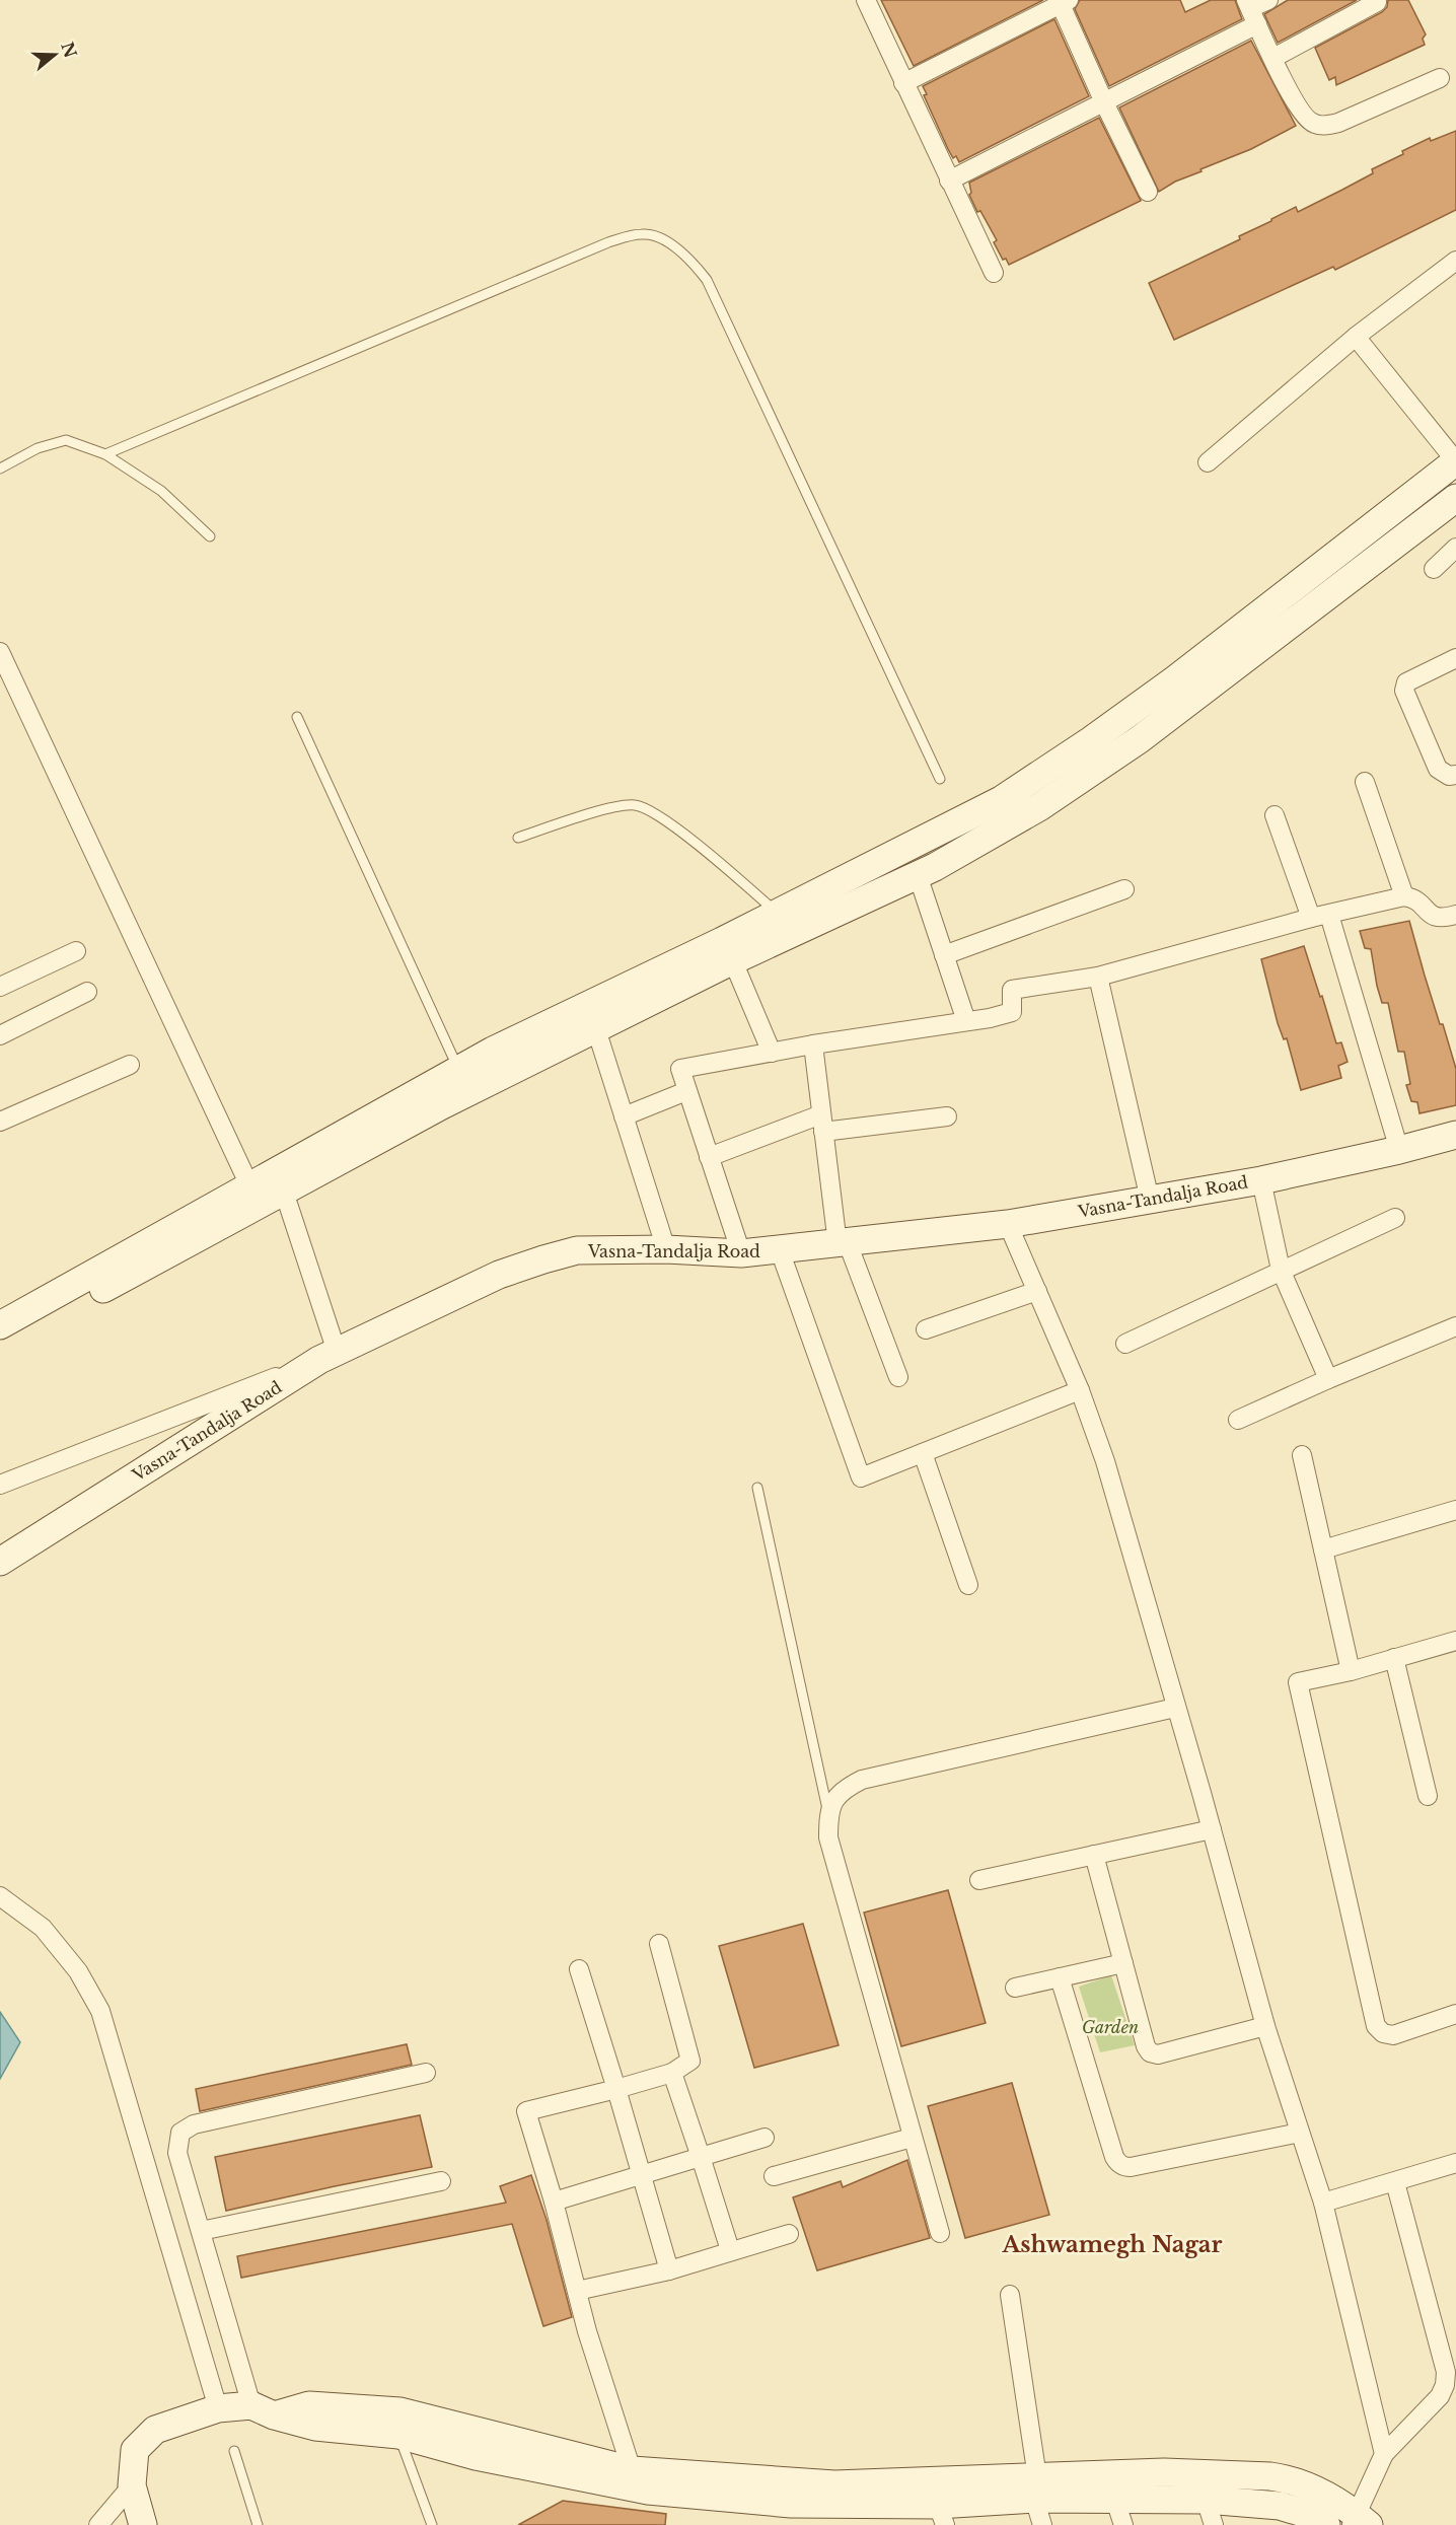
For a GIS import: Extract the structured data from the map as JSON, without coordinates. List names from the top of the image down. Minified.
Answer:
{"streets":{"street":["Vasna-Tandalja Road"]},"districts":["Ashwamegh Nagar"],"parks":["Garden"],"north":"right"}
